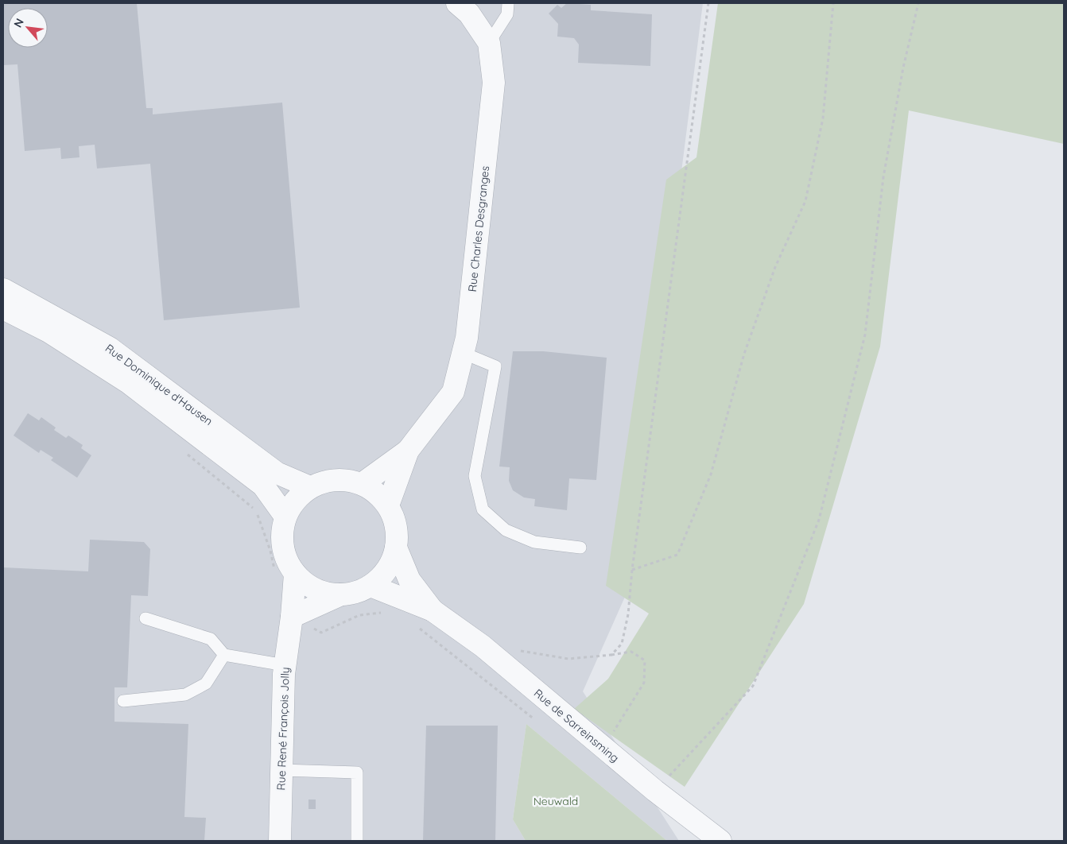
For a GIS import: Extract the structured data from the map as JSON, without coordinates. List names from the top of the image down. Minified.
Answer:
{"streets":{"street":["Rue Charles Desgranges","Rue Dominique d'Hausen","Rue de Sarreinsming","Rue René François Jolly"]},"crossings":[["Rue Charles Desgranges","Rue Dominique d'Hausen"],["Rue Charles Desgranges","Rue de Sarreinsming"],["Rue Charles Desgranges","Rue René François Jolly"],["Rue Dominique d'Hausen","Rue de Sarreinsming"],["Rue Dominique d'Hausen","Rue René François Jolly"],["Rue de Sarreinsming","Rue René François Jolly"]],"parks":["Neuwald"],"north":"top left"}
